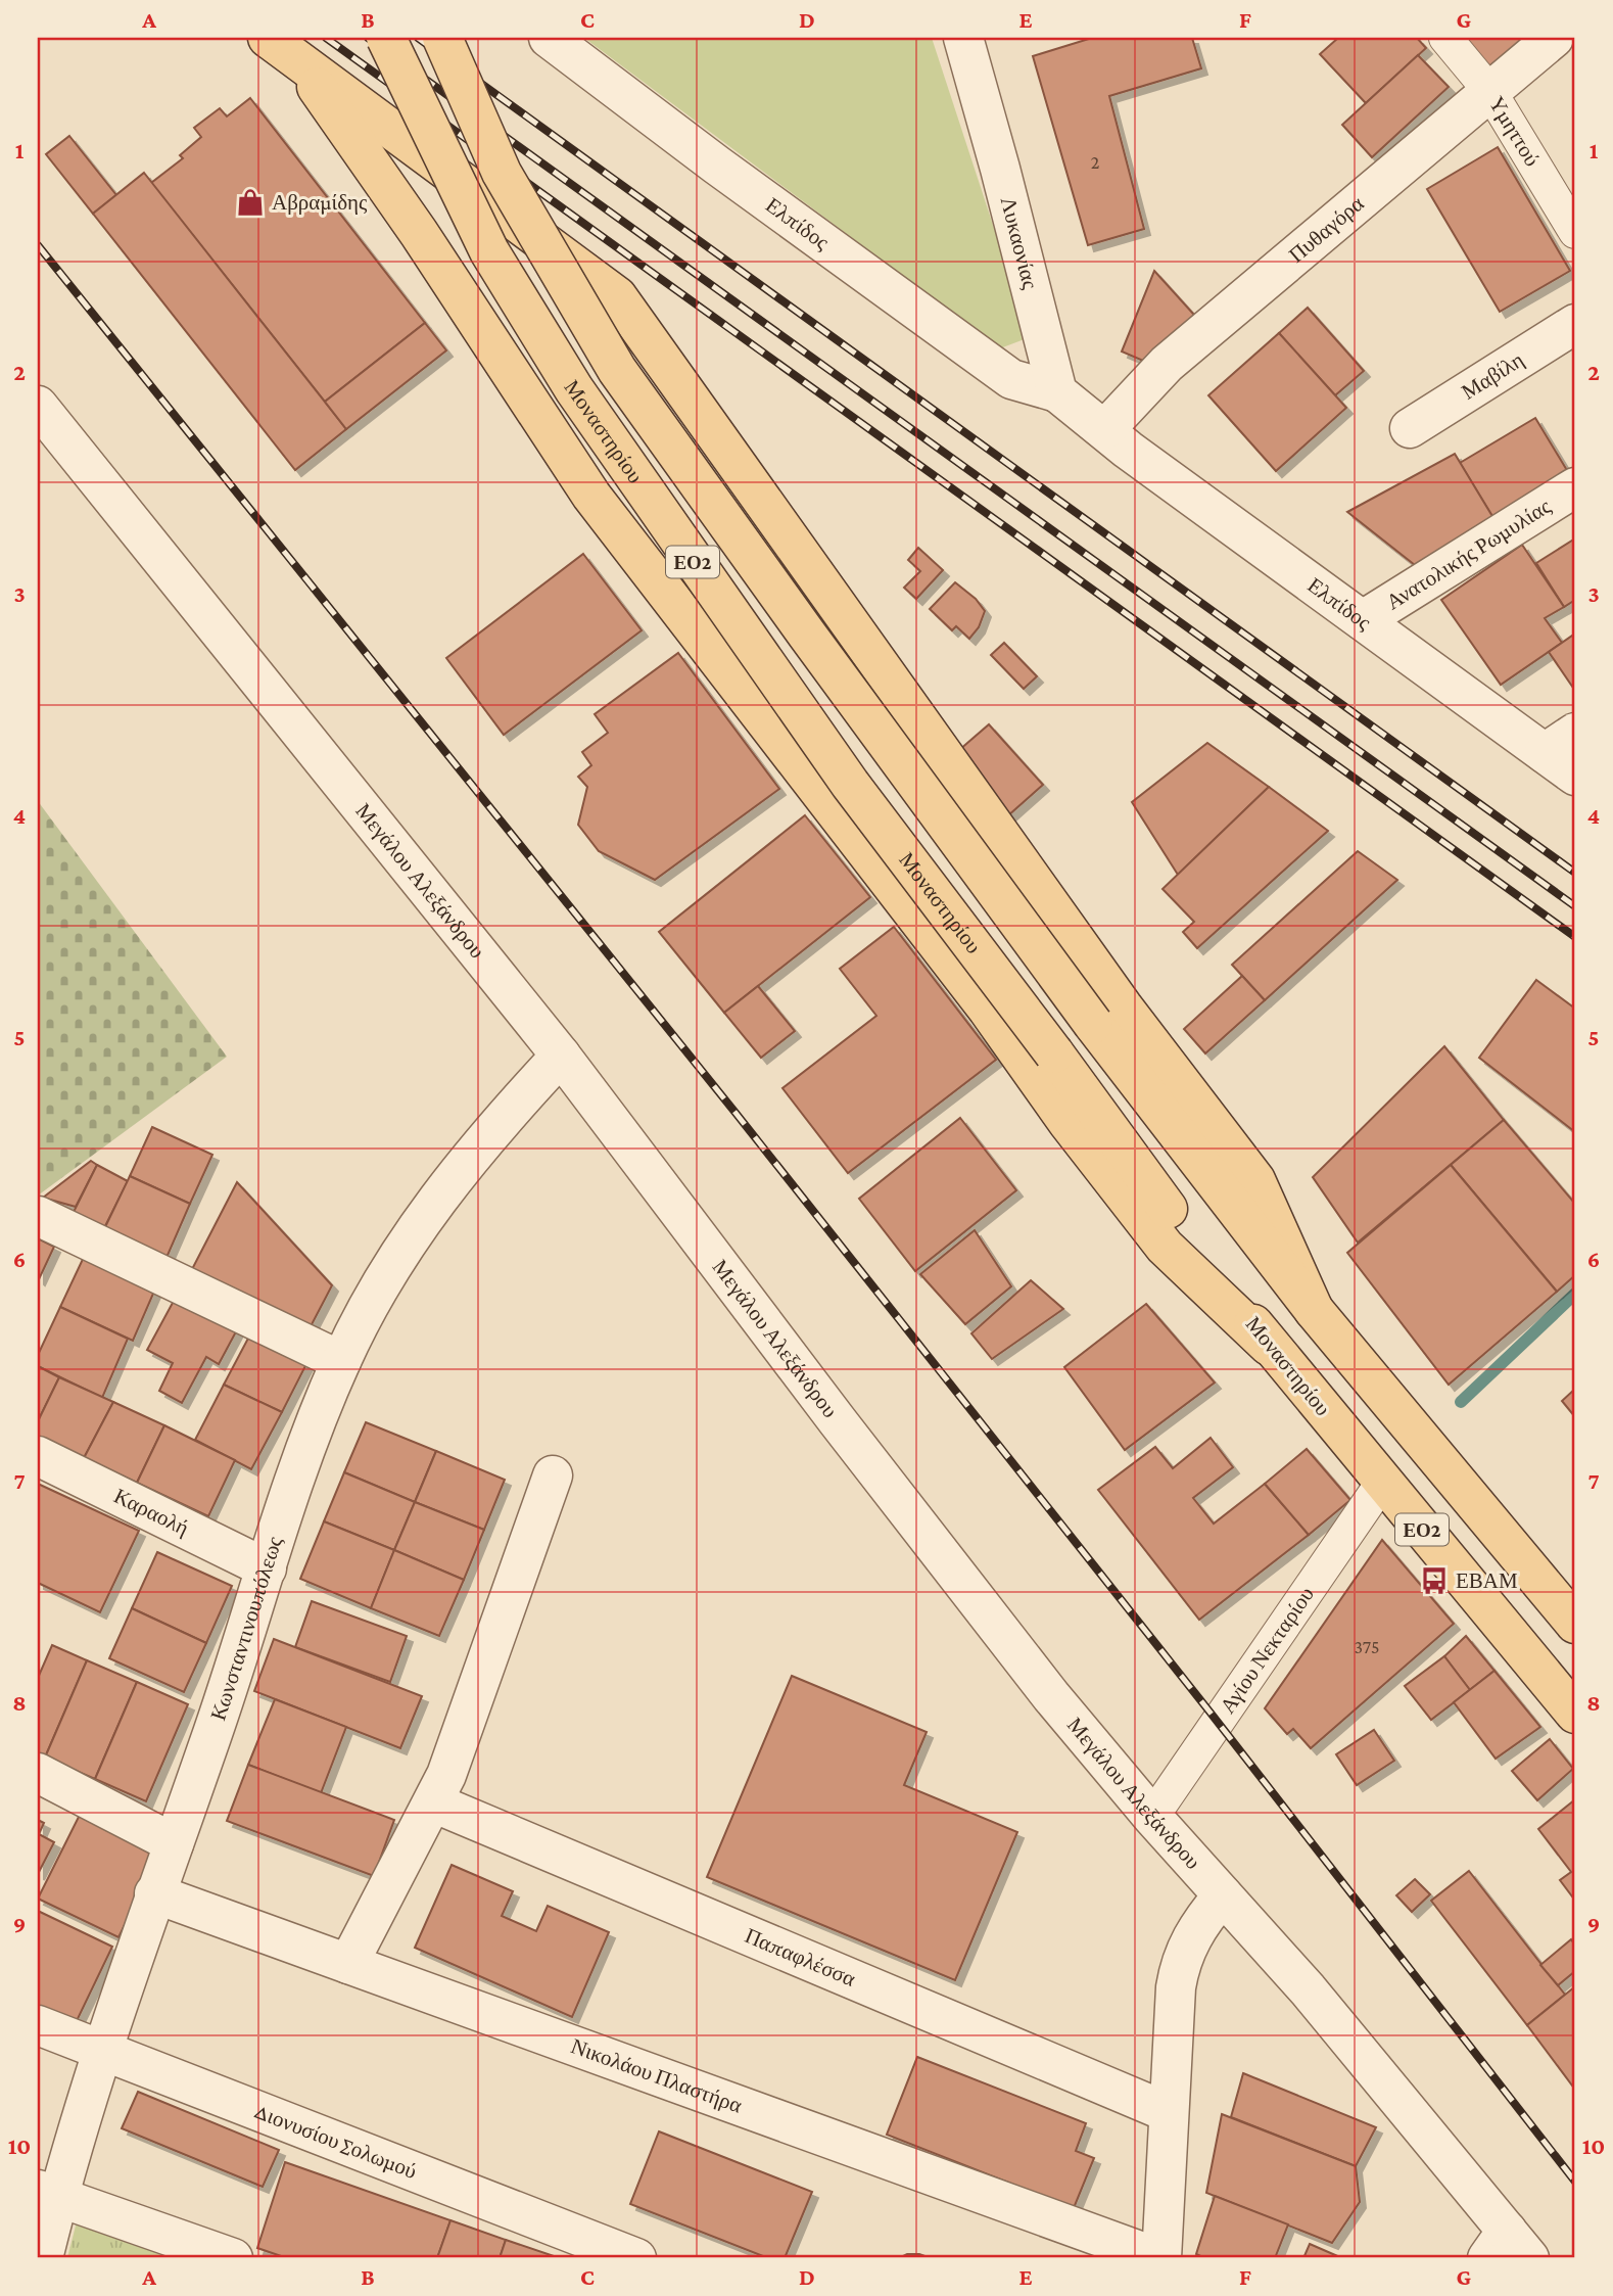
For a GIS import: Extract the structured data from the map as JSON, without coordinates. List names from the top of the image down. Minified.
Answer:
{"streets":{"main road":["Μοναστηρίου","ΕΟ2"],"street":["Υμηττού","Ελπίδος","Πυθαγόρα","Λυκαονίας","Μαβίλη","Ανατολικής Ρωμυλίας","Μεγάλου Αλεξάνδρου","Καραολή","Κωνσταντινουπόλεως","Αγίου Νεκταρίου","Παπαφλέσσα","Νικολάου Πλαστήρα","Διονυσίου Σολωμού"]},"crossings":[["Υμηττού","Πυθαγόρα"],["Ελπίδος","Πυθαγόρα"],["Ελπίδος","Λυκαονίας"],["Ελπίδος","Ανατολικής Ρωμυλίας"],["Μοναστηρίου","Αγίου Νεκταρίου"],["Μεγάλου Αλεξάνδρου","Κωνσταντινουπόλεως"],["Μεγάλου Αλεξάνδρου","Αγίου Νεκταρίου"],["Καραολή","Κωνσταντινουπόλεως"],["Κωνσταντινουπόλεως","Νικολάου Πλαστήρα"],["Κωνσταντινουπόλεως","Διονυσίου Σολωμού"]],"places":{"shop":["Αβραμίδης"],"bus stop":["ΕΒΑΜ"]},"house_numbers":["2","375"],"grid":{"columns":["A","B","C","D","E","F","G"],"rows":["1","2","3","4","5","6","7","8","9","10"]}}
